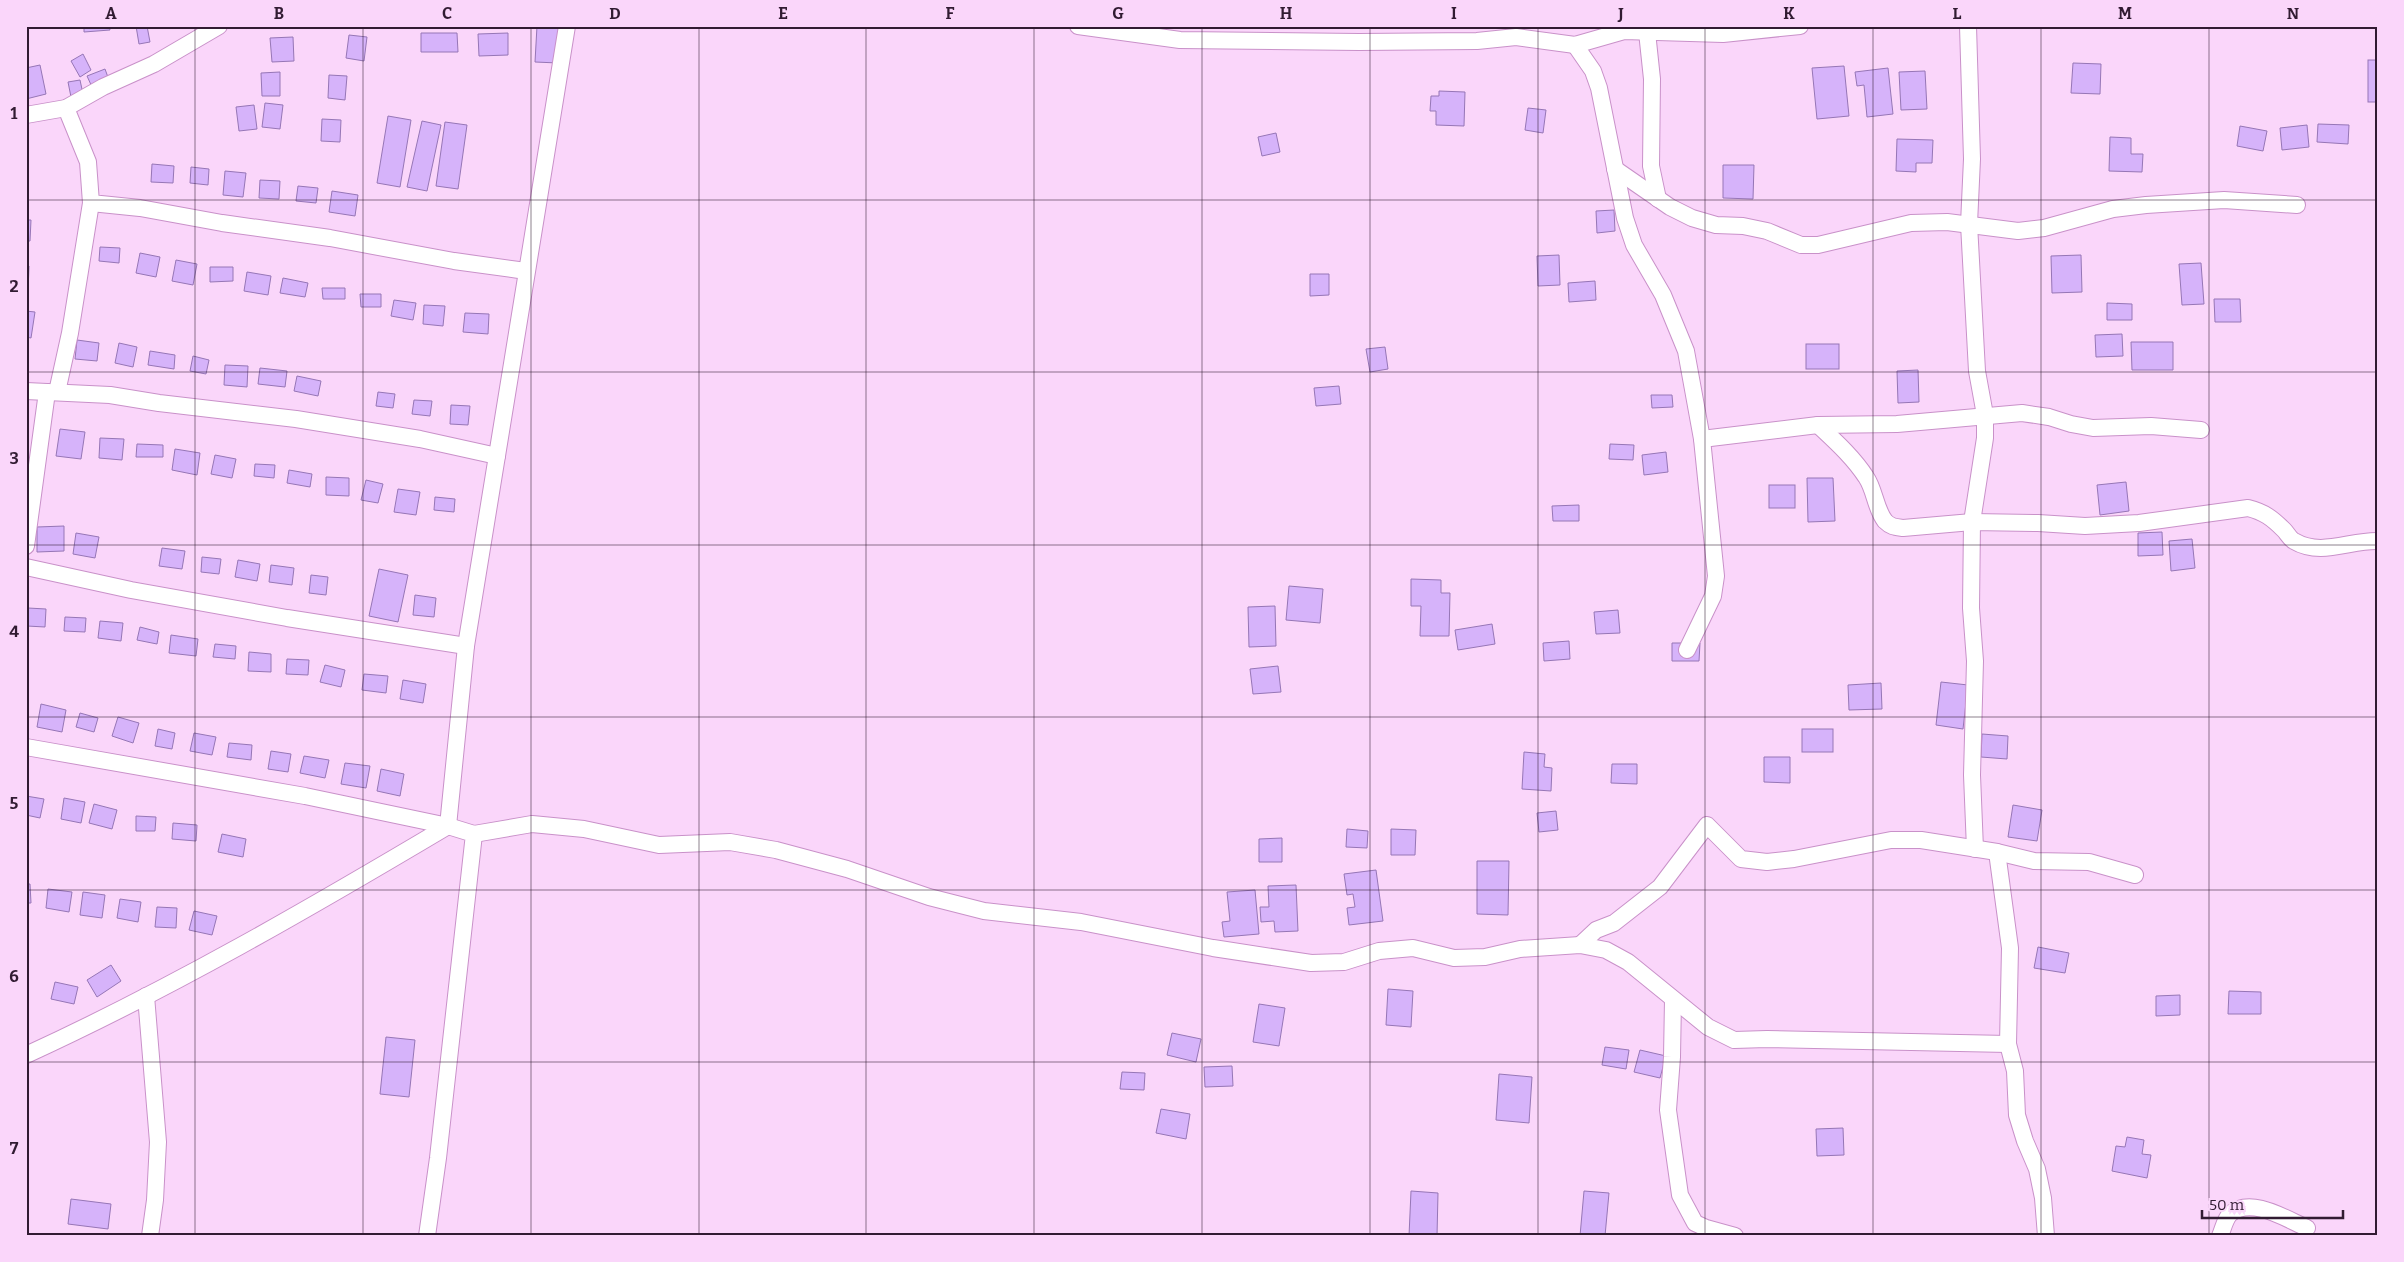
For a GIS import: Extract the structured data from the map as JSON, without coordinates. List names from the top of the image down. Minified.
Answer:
{"scale_bar":"50 m","grid":{"columns":["A","B","C","D","E","F","G","H","I","J","K","L","M","N"],"rows":["1","2","3","4","5","6","7"]}}
